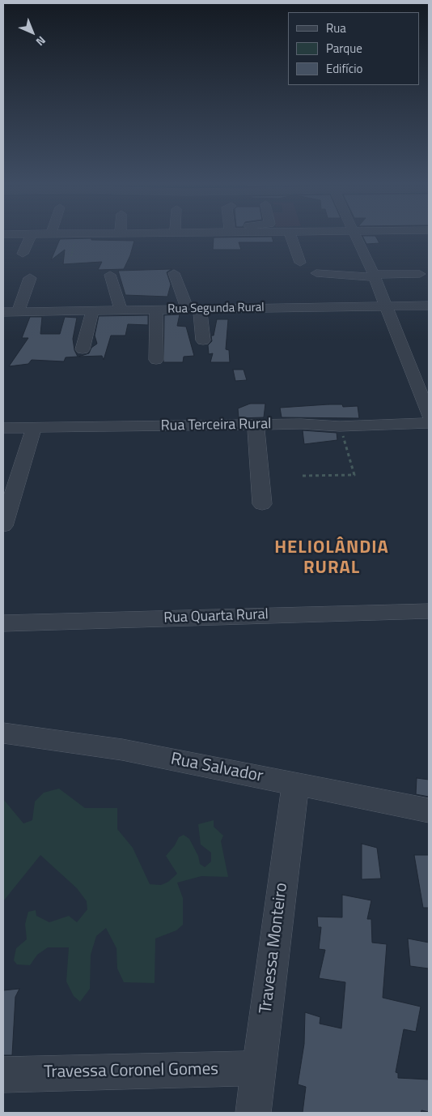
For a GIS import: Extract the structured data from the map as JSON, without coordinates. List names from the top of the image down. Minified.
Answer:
{"streets":{"street":["Rua Segunda Rural","Rua Terceira Rural","Rua Quarta Rural","Rua Salvador","Travessa Monteiro","Travessa Coronel Gomes"]},"crossings":[["Rua Salvador","Travessa Monteiro"],["Travessa Monteiro","Travessa Coronel Gomes"]],"districts":["HELIOLÂNDIA RURAL"],"legend":["Rua","Parque","Edifício"],"north":"bottom right"}
